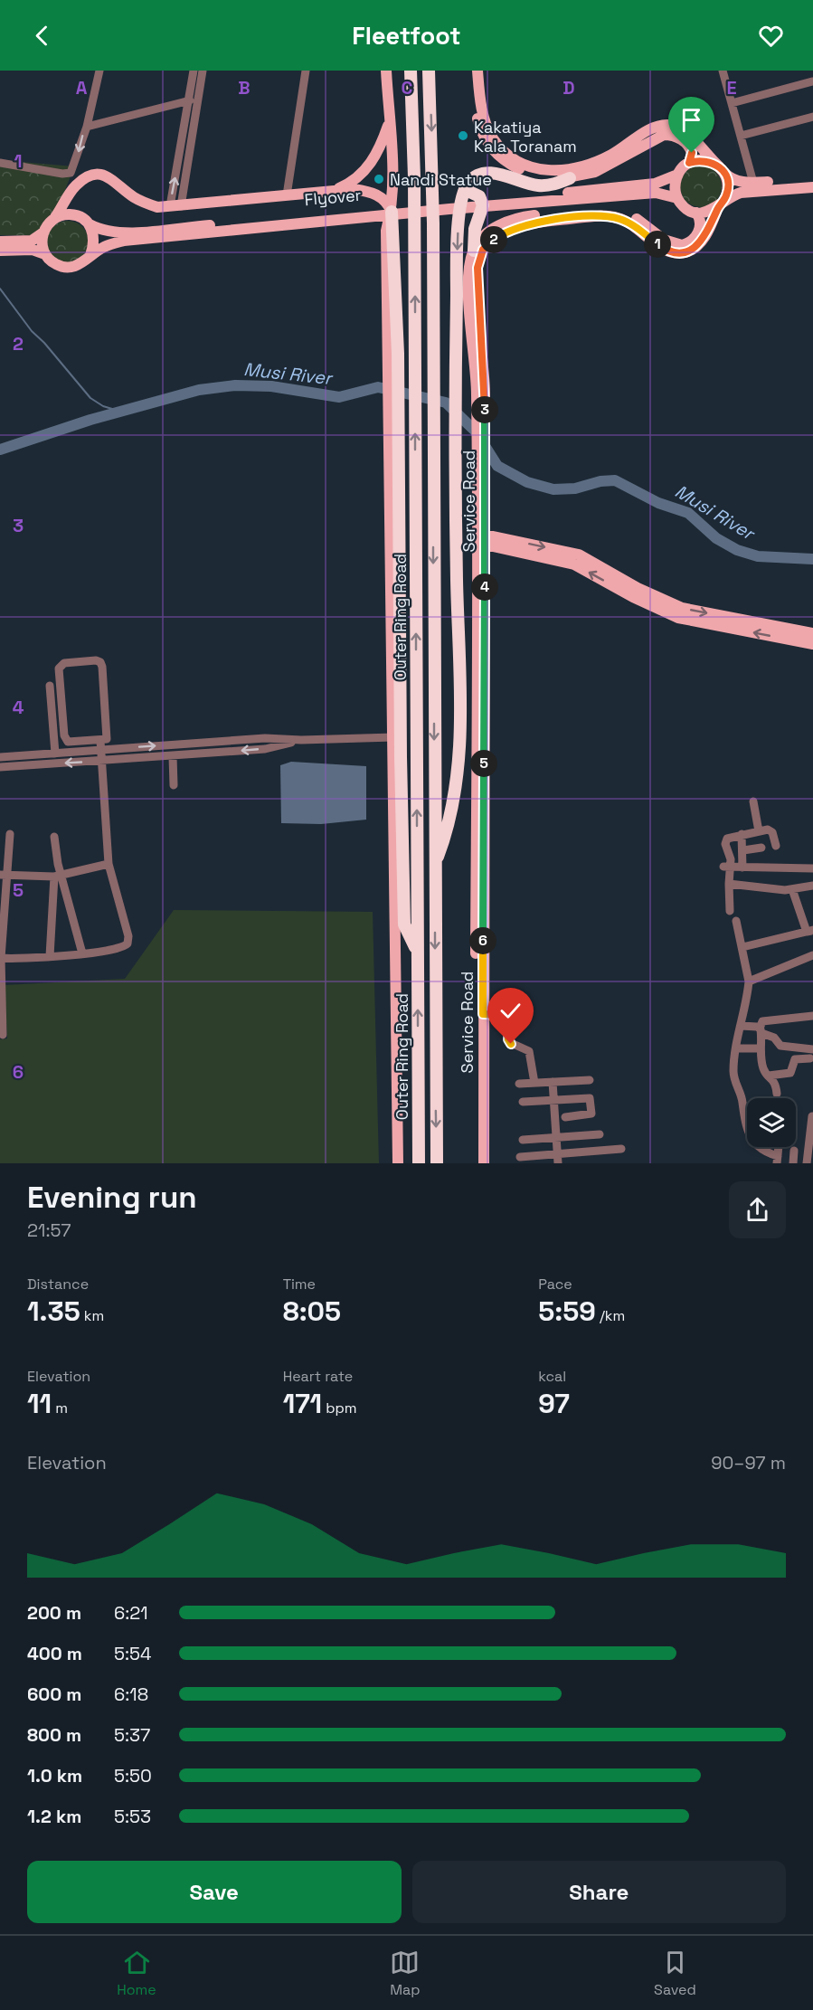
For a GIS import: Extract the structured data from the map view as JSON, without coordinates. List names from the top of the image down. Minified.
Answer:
{"streets":{"highway":["Outer Ring Road"],"main road":["Flyover","Service Road"]},"crossings":[["Flyover","Service Road"]],"water":["Musi River"],"places":["Kakatiya Kala Toranam","Nandi Statue"],"page":{"header":"Fleetfoot","pins":["2","1","3","4","5","6"],"heading":["Evening run","21:57"],"stats":[["Distance","1.35 km"],["Time","8:05"],["Pace","5:59 /km"],["Elevation","11 m"],["Heart rate","171 bpm"],["kcal","97"]],"chart":["Elevation","90–97 m"],"list":[{"name":"200 m","note":"6:21"},{"name":"400 m","note":"5:54"},{"name":"600 m","note":"6:18"},{"name":"800 m","note":"5:37"},{"name":"1.0 km","note":"5:50"},{"name":"1.2 km","note":"5:53"}],"buttons":["Save","Share"],"tabs":["Home","Map","Saved"]},"grid":{"columns":["A","B","C","D","E"],"rows":["1","2","3","4","5","6"]}}
